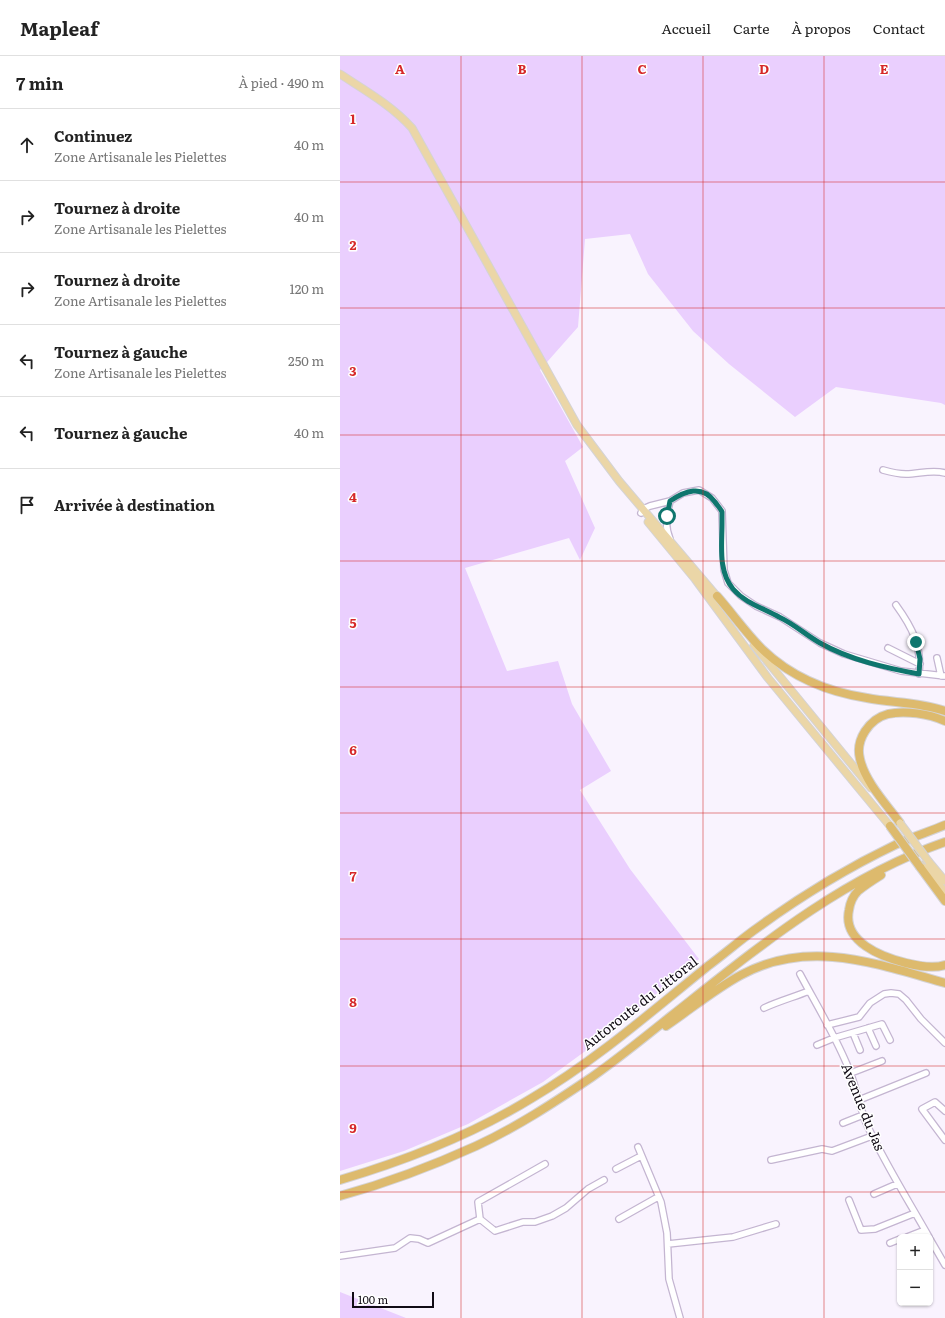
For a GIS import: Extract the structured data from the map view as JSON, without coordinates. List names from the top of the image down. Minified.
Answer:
{"streets":{"highway":["Autoroute du Littoral"],"street":["Avenue du Jas"]},"scale_bar":"100 m","page":{"header":"Mapleaf","nav":["Accueil","Carte","À propos","Contact"],"heading":["7 min","À pied · 490 m"],"list":[["Continuez","Zone Artisanale les Pielettes","40 m"],["Tournez à droite","Zone Artisanale les Pielettes","40 m"],["Tournez à droite","Zone Artisanale les Pielettes","120 m"],["Tournez à gauche","Zone Artisanale les Pielettes","250 m"],["Tournez à gauche","40 m"],"Arrivée à destination"],"map_buttons":["+","−"],"scale":"100 m"},"grid":{"columns":["A","B","C","D","E"],"rows":["1","2","3","4","5","6","7","8","9"]}}
